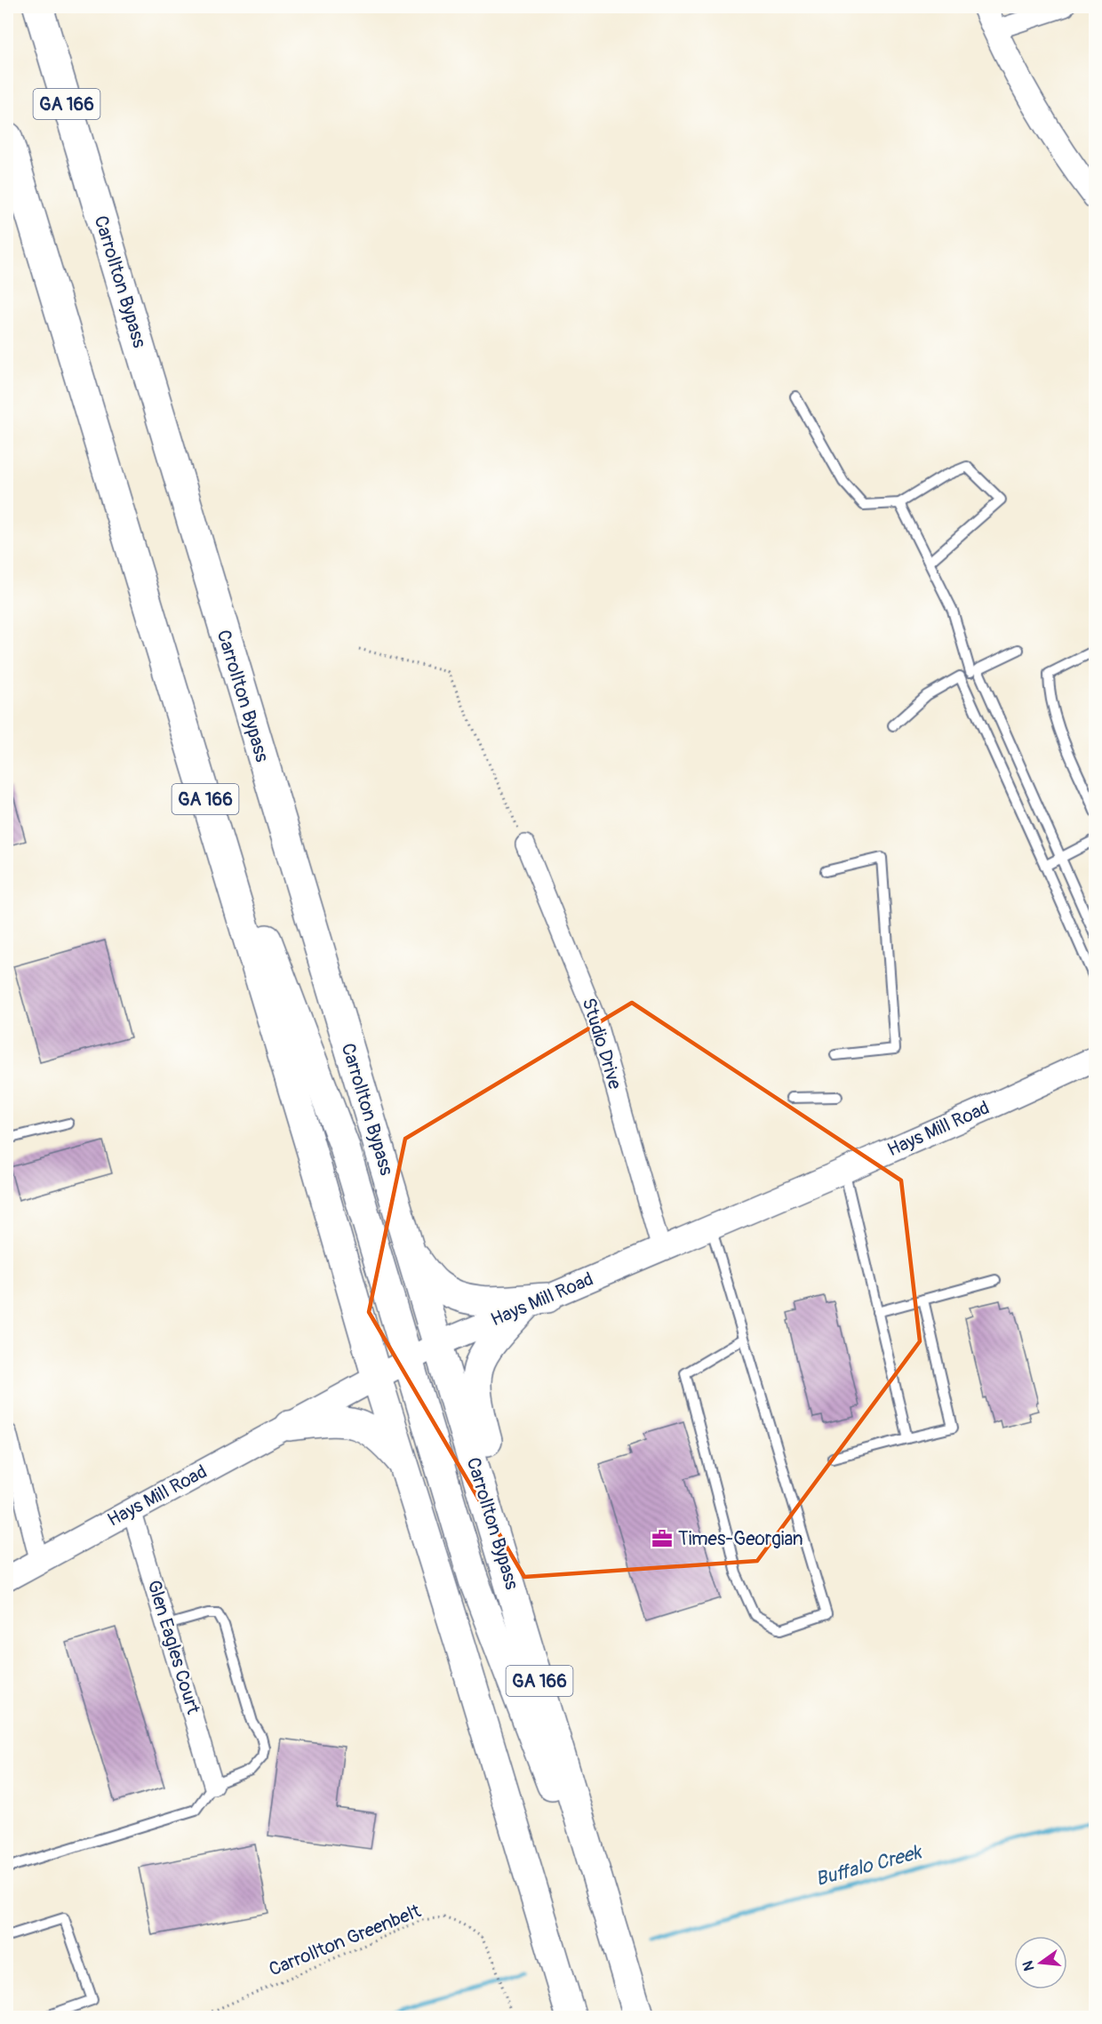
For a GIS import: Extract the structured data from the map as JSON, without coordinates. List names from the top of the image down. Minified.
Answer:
{"streets":{"main road":["GA 166","Carrollton Bypass"],"street":["Studio Drive","Hays Mill Road","Glen Eagles Court"],"path":["Carrollton Greenbelt"]},"crossings":[["GA 166","Hays Mill Road"],["Carrollton Bypass","Hays Mill Road"],["Studio Drive","Hays Mill Road"],["Hays Mill Road","Glen Eagles Court"]],"water":["Buffalo Creek"],"places":{"office":["Times-Georgian"]},"north":"left"}
